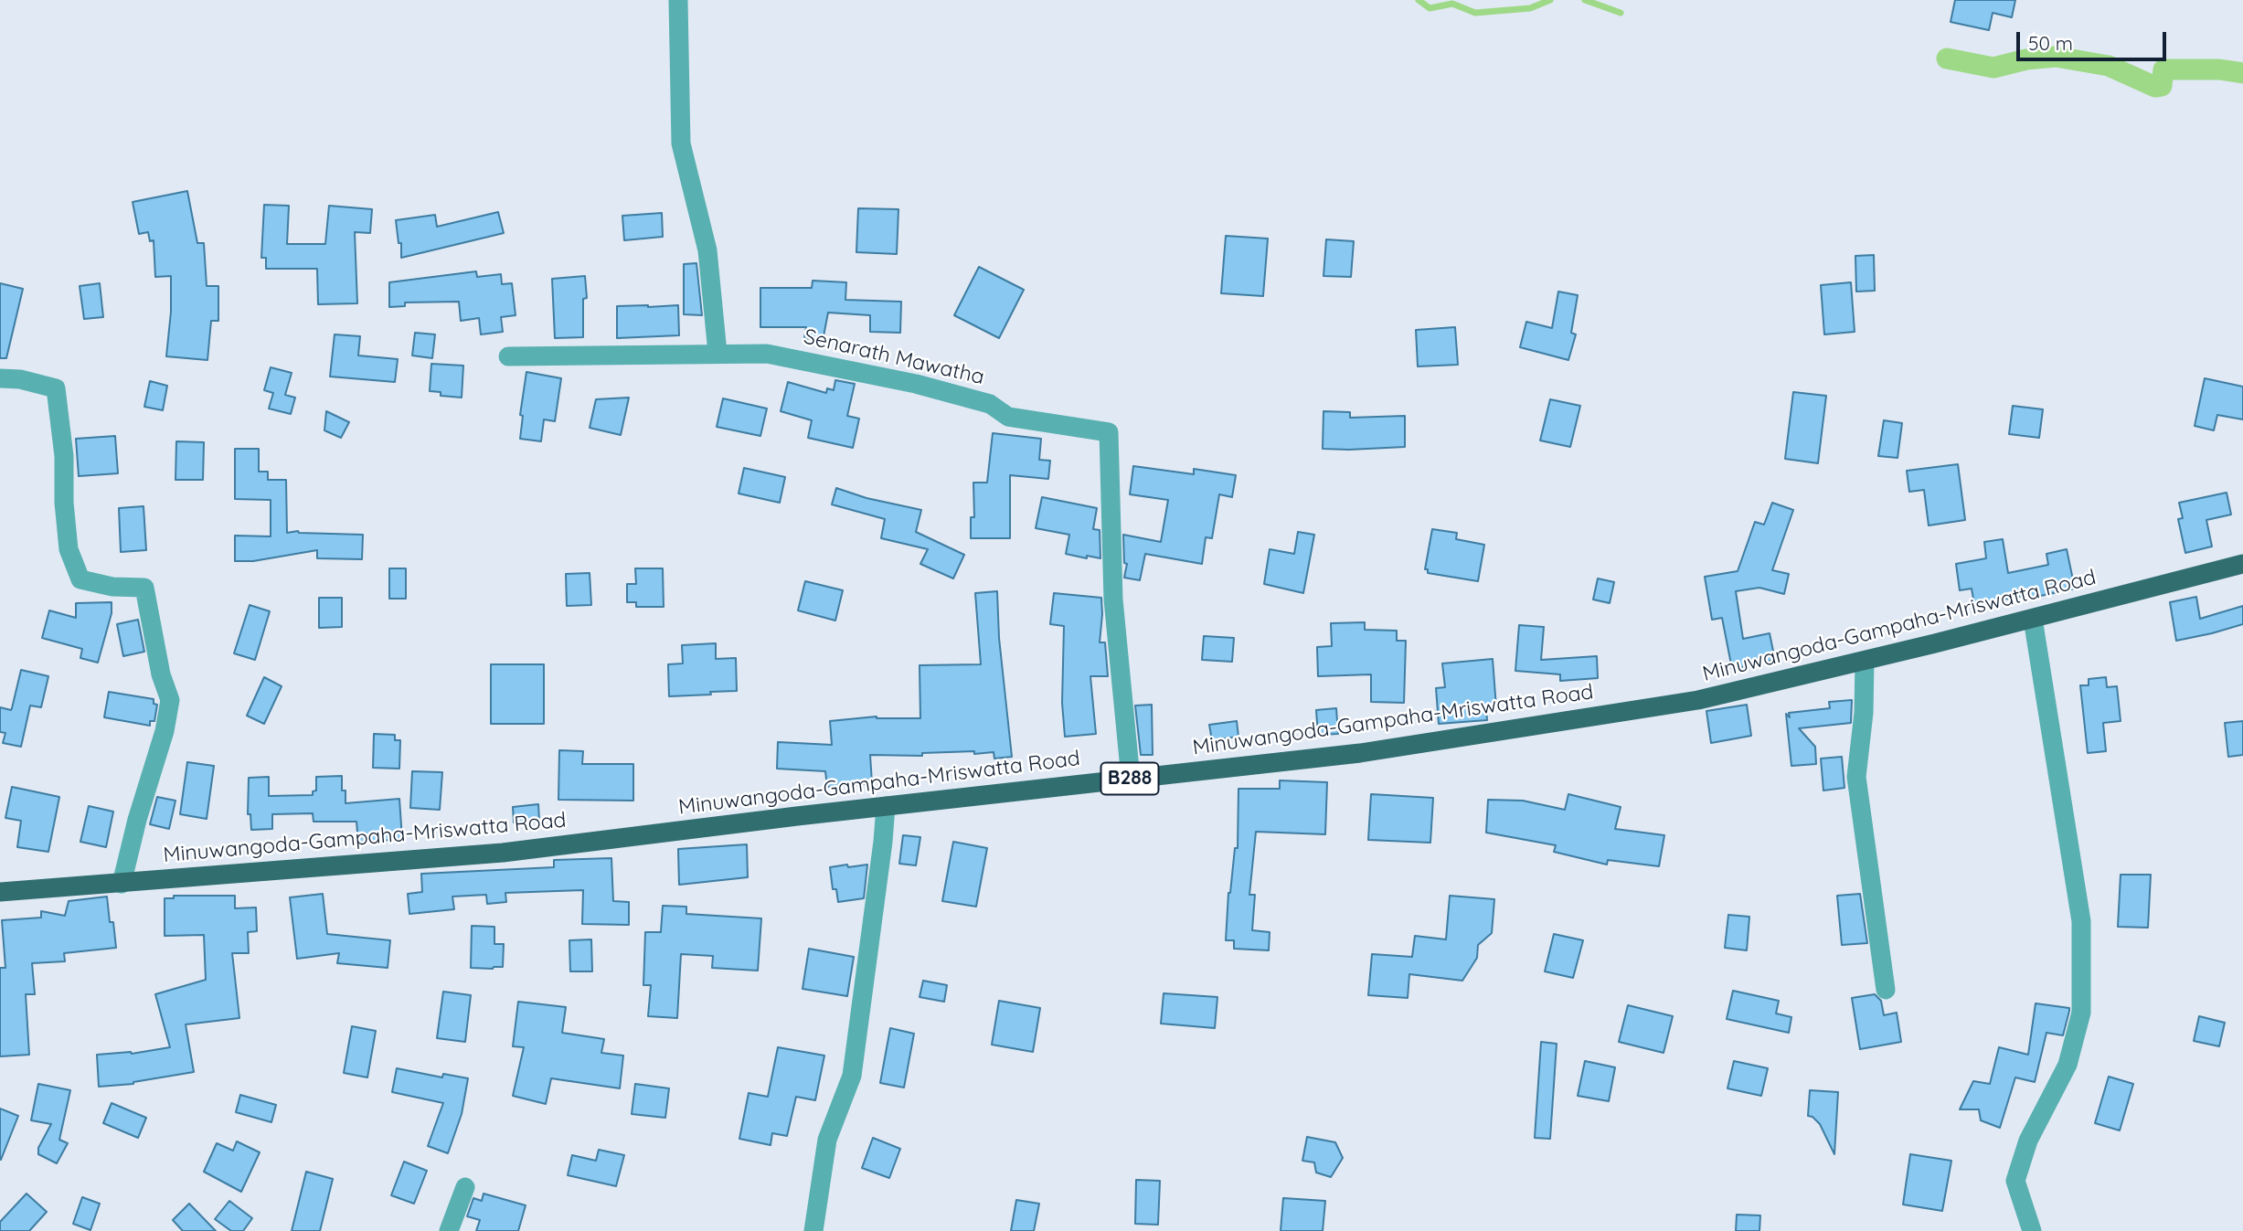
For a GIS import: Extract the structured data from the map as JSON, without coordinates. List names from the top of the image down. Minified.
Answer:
{"streets":{"main road":["Minuwangoda-Gampaha-Mriswatta Road","B288"],"street":["Senarath Mawatha"]},"crossings":[["Senarath Mawatha","Minuwangoda-Gampaha-Mriswatta Road"]],"scale_bar":"50 m"}
